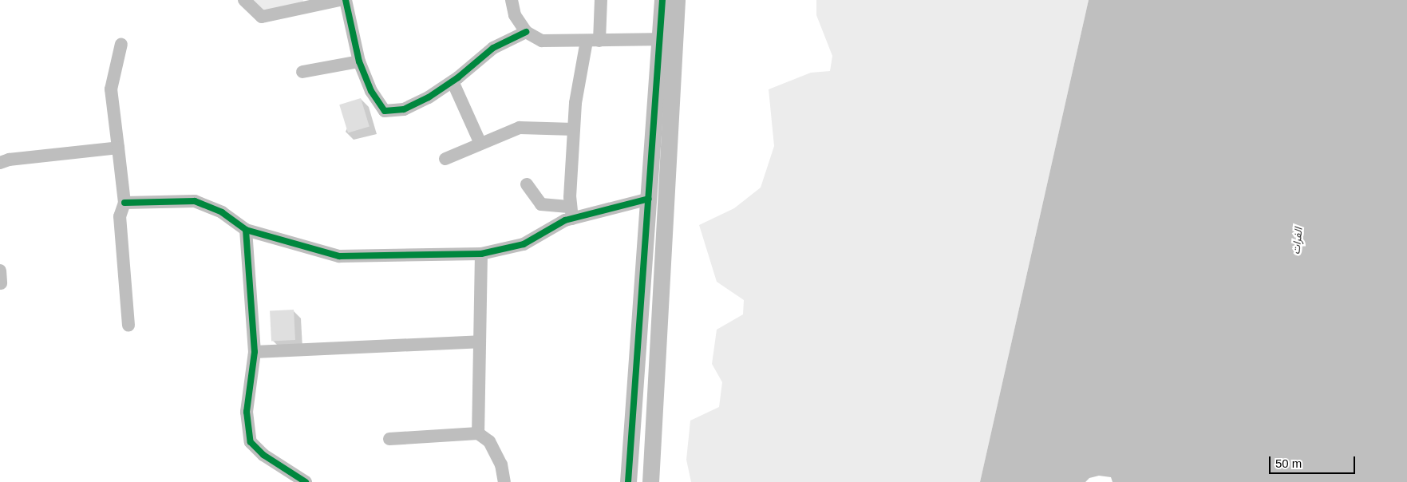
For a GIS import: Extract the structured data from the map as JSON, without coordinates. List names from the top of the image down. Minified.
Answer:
{"water":["الفرات"],"scale_bar":"50 m"}
